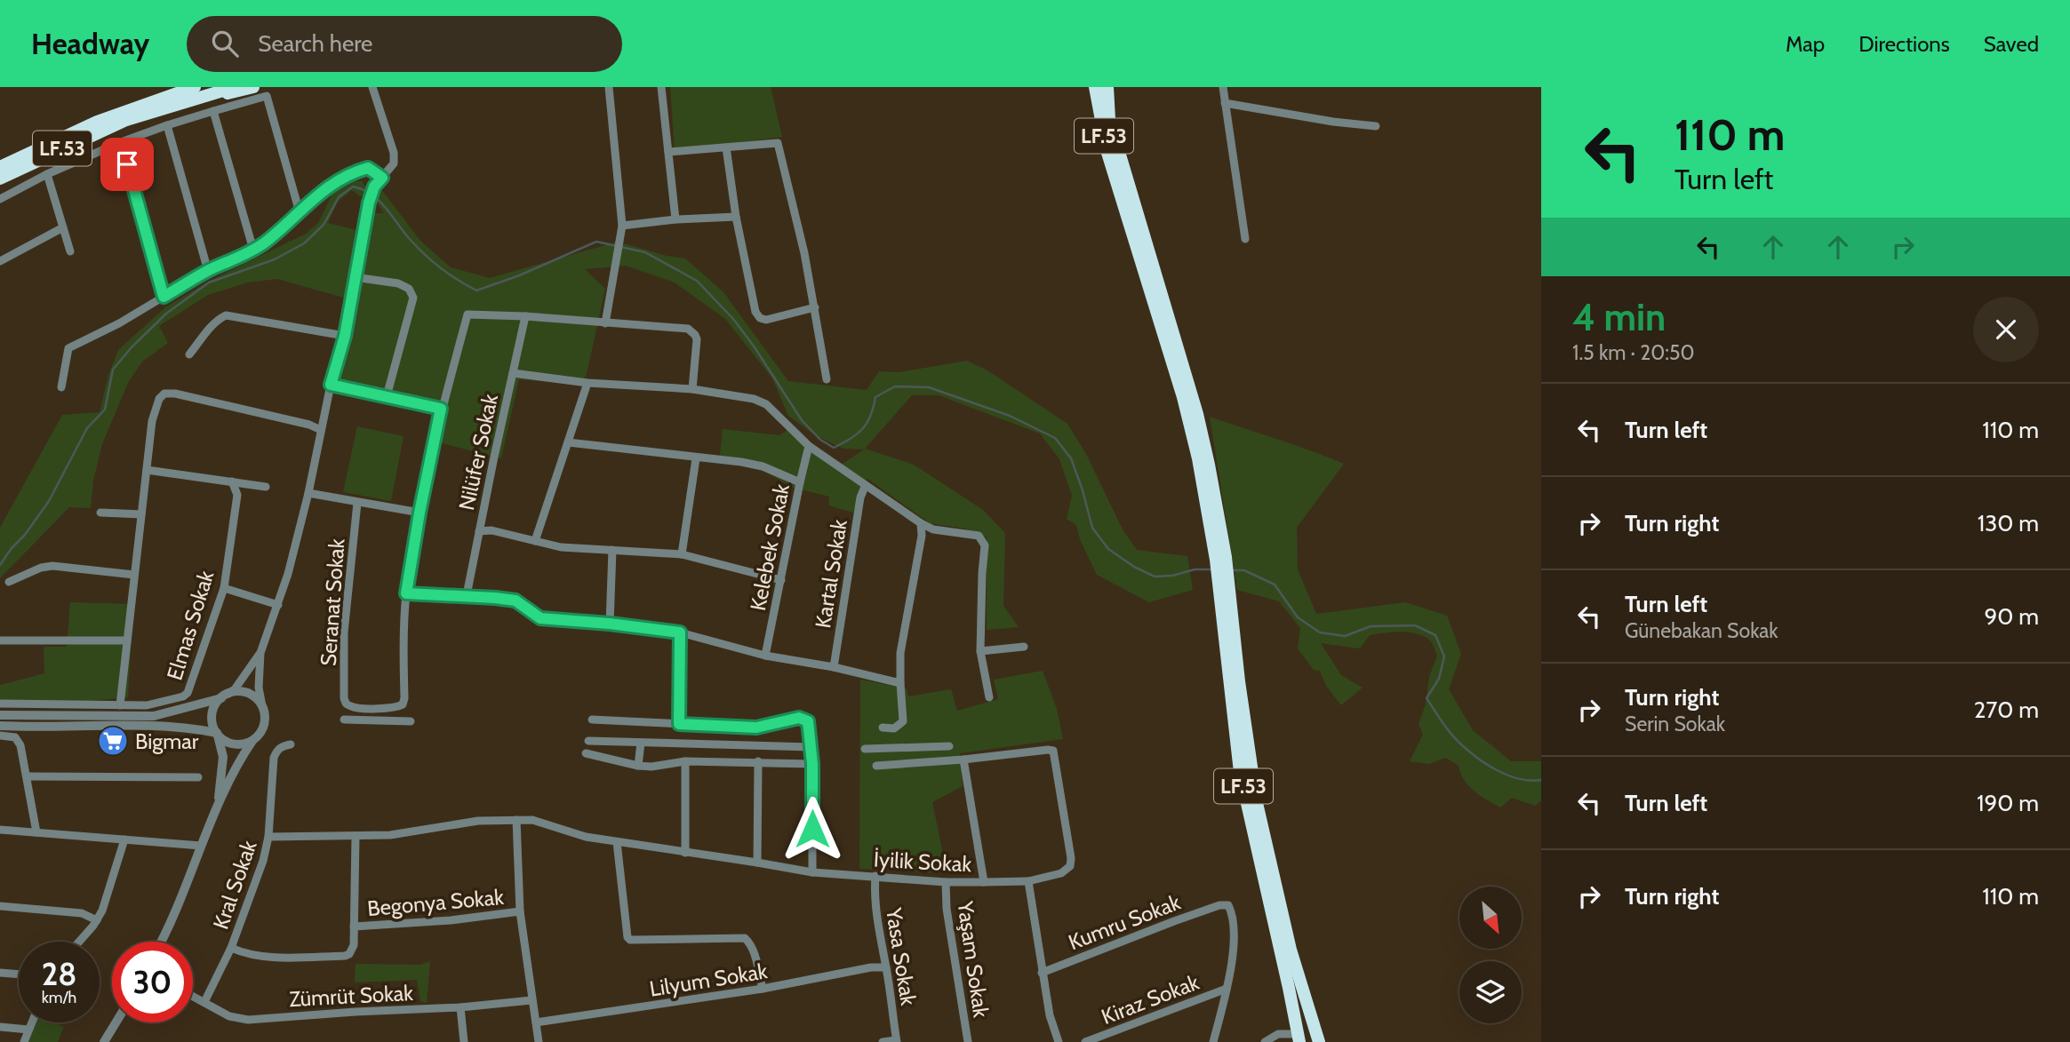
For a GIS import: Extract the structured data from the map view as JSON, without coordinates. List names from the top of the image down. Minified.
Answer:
{"streets":{"highway":["LF.53"],"street":["Nilüfer Sokak","Kelebek Sokak","Kartal Sokak","Seranat Sokak","Elmas Sokak","İyilik Sokak","Kral Sokak","Begonya Sokak","Kumru Sokak","Yasa Sokak","Yaşam Sokak","Lilyum Sokak","Zümrüt Sokak","Kiraz Sokak"]},"crossings":[["İyilik Sokak","Kral Sokak"],["İyilik Sokak","Yasa Sokak"],["İyilik Sokak","Yaşam Sokak"],["Kral Sokak","Zümrüt Sokak"],["Kumru Sokak","Kiraz Sokak"],["Yasa Sokak","Lilyum Sokak"]],"places":{"supermarket":["Bigmar"]},"north":"bottom right","page":{"header":"Headway","search":"Search here","nav":["Map","Directions","Saved"],"turn":["110 m","Turn left"],"heading":["4 min","1.5 km · 20:50"],"list":[{"name":"Turn left","value":"110 m"},{"name":"Turn right","value":"130 m"},{"name":"Turn left","note":"Günebakan Sokak","value":"90 m"},{"name":"Turn right","note":"Serin Sokak","value":"270 m"},{"name":"Turn left","value":"190 m"},{"name":"Turn right","value":"110 m"}],"speed":"28 km/h","limit":"30"}}
